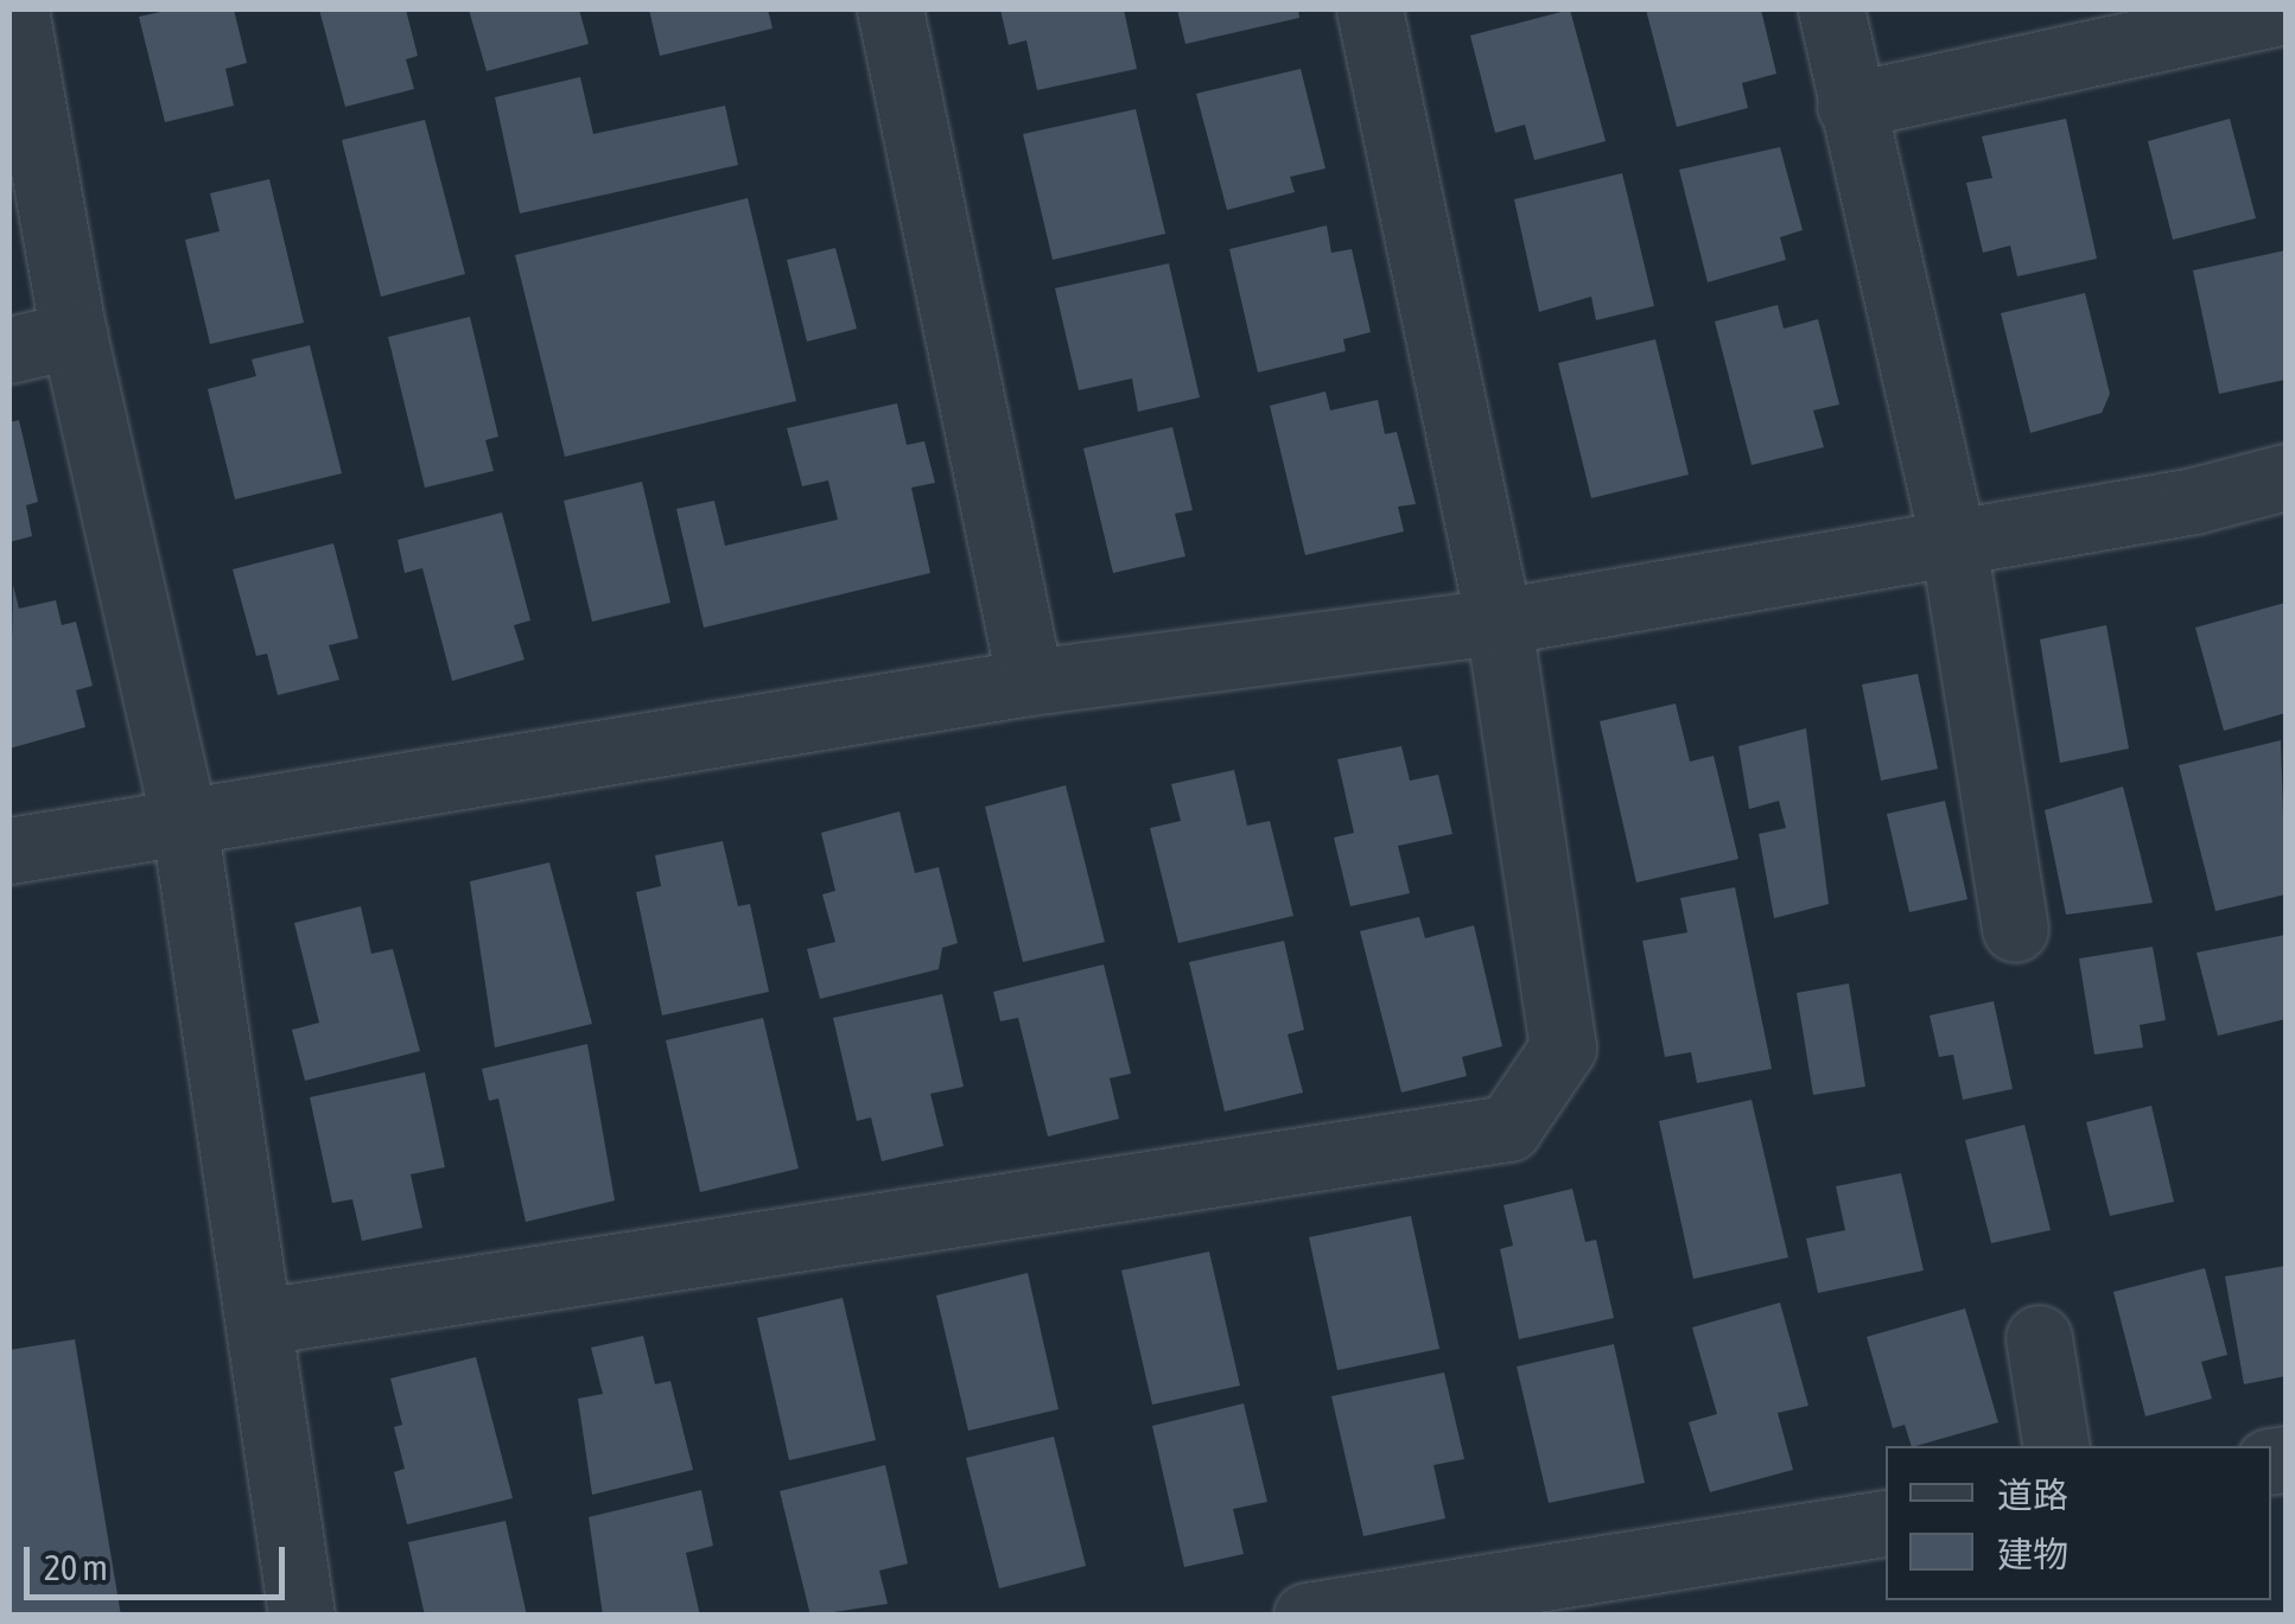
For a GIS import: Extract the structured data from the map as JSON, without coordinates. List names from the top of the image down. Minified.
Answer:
{"legend":["道路","建物"],"scale_bar":"20 m"}
